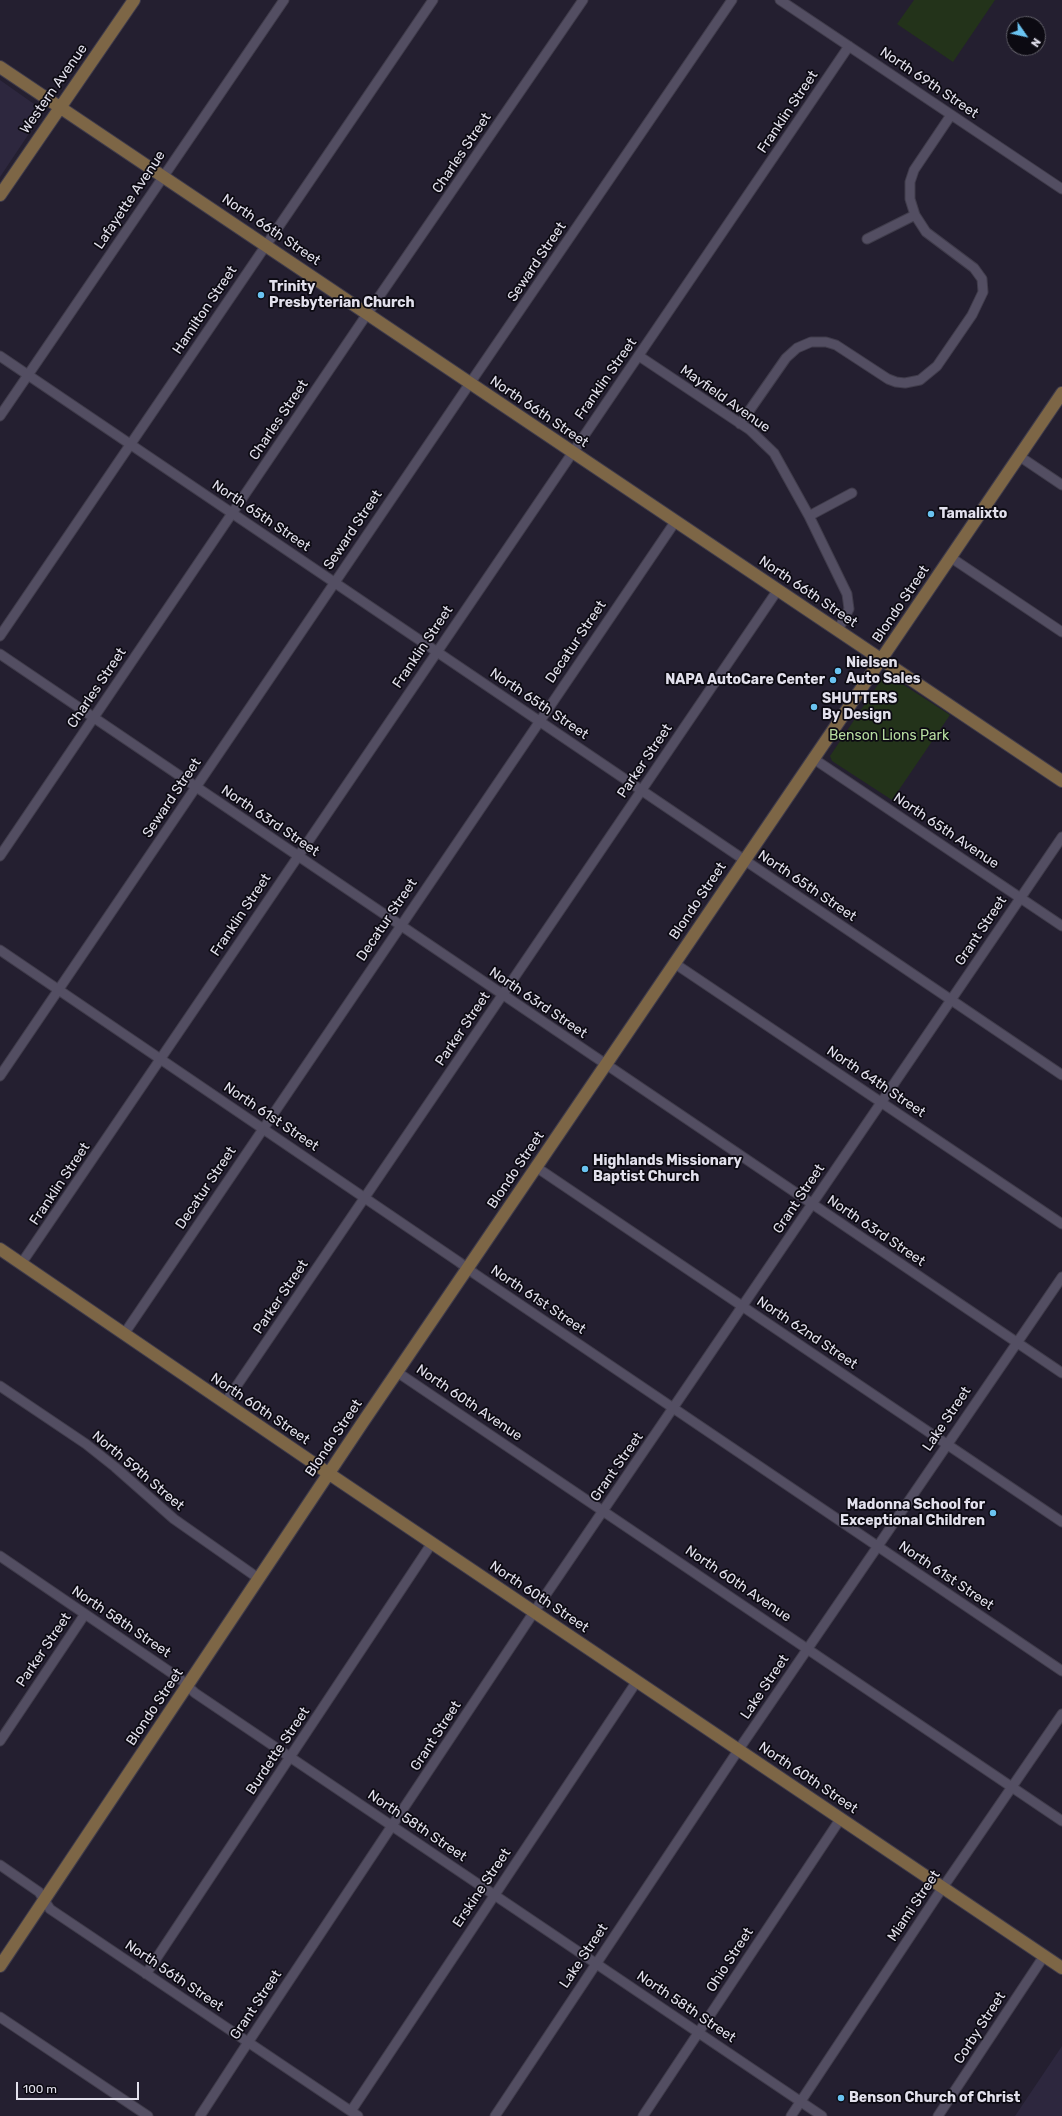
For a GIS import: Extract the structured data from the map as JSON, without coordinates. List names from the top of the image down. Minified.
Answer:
{"streets":{"street":["North 69th Street","Western Avenue","Franklin Street","Charles Street","Lafayette Avenue","North 66th Street","Seward Street","Hamilton Street","Mayfield Avenue","North 65th Street","Blondo Street","Decatur Street","Parker Street","North 63rd Street","North 65th Avenue","Grant Street","North 64th Street","North 61st Street","North 62nd Street","North 60th Avenue","North 60th Street","Lake Street","North 59th Street","North 58th Street","Burdette Street","Erskine Street","Miami Street","Ohio Street","North 56th Street","Corby Street"]},"crossings":[["North 69th Street","Franklin Street"],["Western Avenue","North 66th Street"],["Franklin Street","North 66th Street"],["Franklin Street","Mayfield Avenue"],["Franklin Street","North 65th Street"],["Franklin Street","North 63rd Street"],["Franklin Street","North 61st Street"],["Franklin Street","North 60th Street"],["Charles Street","North 66th Street"],["Charles Street","North 65th Street"],["Charles Street","North 63rd Street"],["Lafayette Avenue","North 66th Street"],["Lafayette Avenue","North 65th Street"],["North 66th Street","Seward Street"],["North 66th Street","Hamilton Street"],["North 66th Street","Mayfield Avenue"],["North 66th Street","Blondo Street"],["North 66th Street","Decatur Street"],["North 66th Street","Parker Street"],["Seward Street","North 65th Street"],["Seward Street","North 63rd Street"],["Seward Street","North 61st Street"],["Hamilton Street","North 65th Street"],["North 65th Street","Blondo Street"],["North 65th Street","Decatur Street"],["North 65th Street","Parker Street"],["North 65th Street","Grant Street"],["Blondo Street","North 63rd Street"],["Blondo Street","North 65th Avenue"],["Blondo Street","North 64th Street"],["Blondo Street","North 61st Street"],["Blondo Street","North 62nd Street"],["Blondo Street","North 60th Avenue"],["Blondo Street","North 60th Street"],["Blondo Street","North 59th Street"],["Blondo Street","North 58th Street"],["Blondo Street","North 56th Street"],["Decatur Street","North 63rd Street"],["Decatur Street","North 61st Street"],["Decatur Street","North 60th Street"],["Parker Street","North 63rd Street"],["Parker Street","North 61st Street"],["Parker Street","North 60th Street"],["Parker Street","North 58th Street"],["North 63rd Street","Grant Street"],["North 63rd Street","Lake Street"],["North 65th Avenue","Grant Street"],["Grant Street","North 64th Street"],["Grant Street","North 61st Street"],["Grant Street","North 62nd Street"],["Grant Street","North 60th Avenue"],["Grant Street","North 60th Street"],["Grant Street","North 58th Street"],["Grant Street","North 56th Street"],["North 61st Street","Lake Street"],["North 62nd Street","Lake Street"],["North 60th Avenue","Lake Street"],["North 60th Avenue","Miami Street"],["North 60th Street","Lake Street"],["North 60th Street","Burdette Street"],["North 60th Street","Erskine Street"],["North 60th Street","Miami Street"],["North 60th Street","Ohio Street"],["North 60th Street","Corby Street"],["Lake Street","North 58th Street"],["North 58th Street","Burdette Street"],["North 58th Street","Erskine Street"],["North 58th Street","Miami Street"],["North 58th Street","Ohio Street"],["Burdette Street","North 56th Street"],["Erskine Street","North 56th Street"]],"parks":["Benson Lions Park"],"places":["Trinity Presbyterian Church","Tamalixto","Nielsen Auto Sales","NAPA AutoCare Center","SHUTTERS By Design","Highlands Missionary Baptist Church","Madonna School for Exceptional Children","Benson Church of Christ"],"scale_bar":"100 m","north":"bottom right"}
